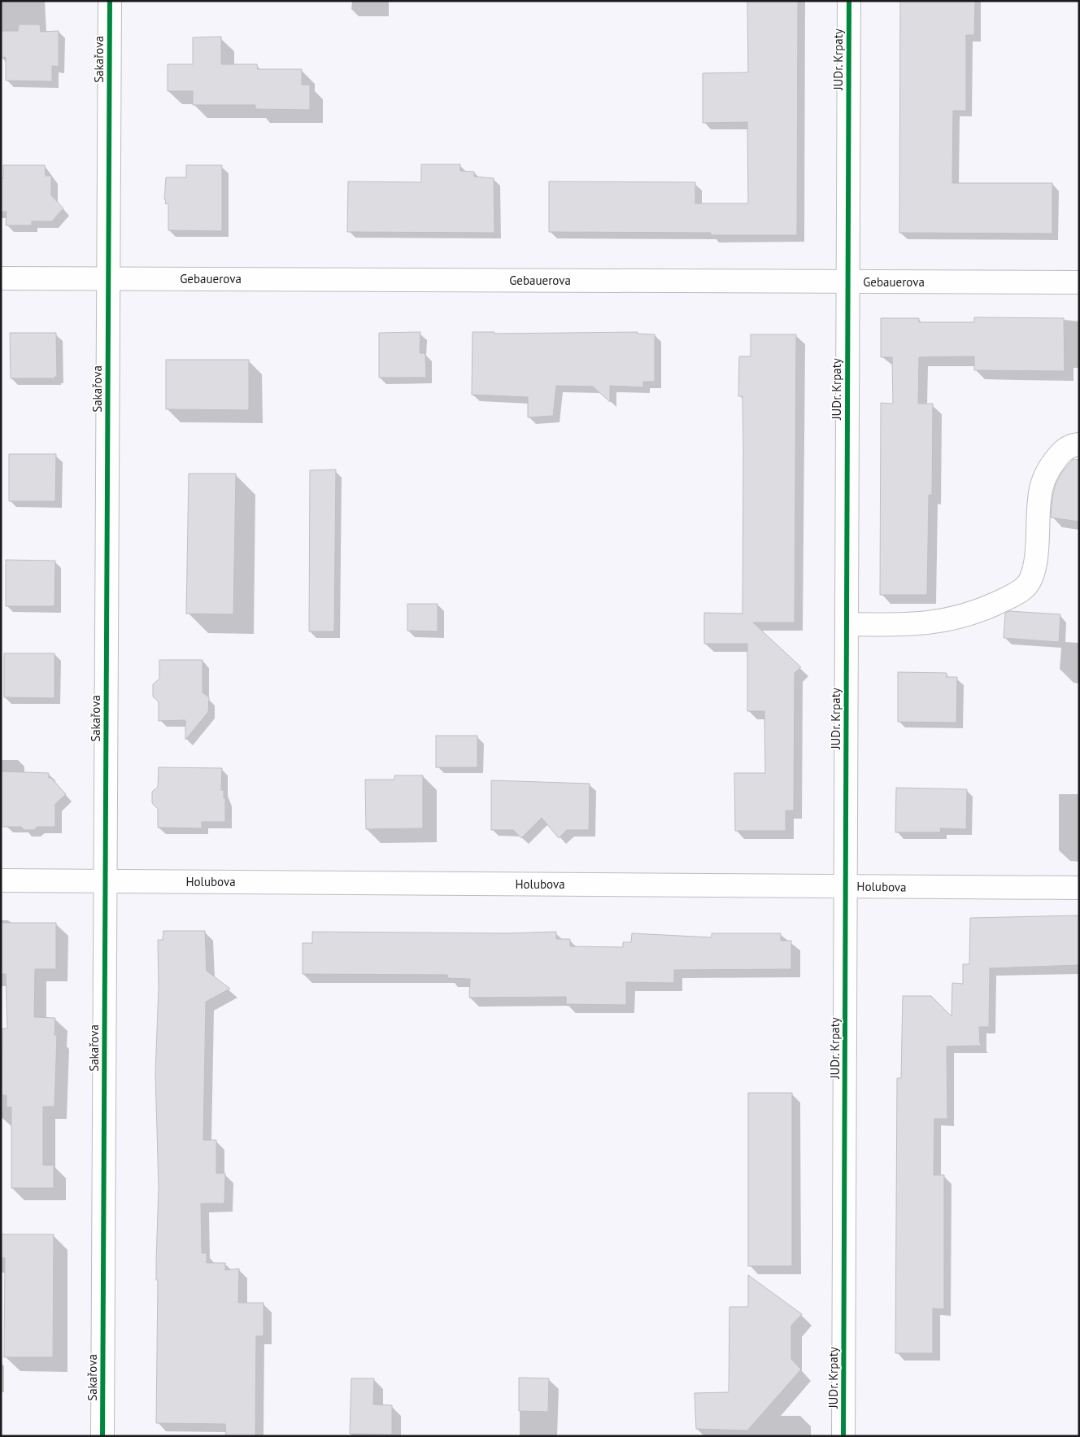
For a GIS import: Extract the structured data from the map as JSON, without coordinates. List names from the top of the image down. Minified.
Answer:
{"streets":{"street":["Sakařova","JUDr. Krpaty","Gebauerova","Holubova"]},"crossings":[["Sakařova","Gebauerova"],["Sakařova","Holubova"],["JUDr. Krpaty","Gebauerova"],["JUDr. Krpaty","Holubova"]]}
